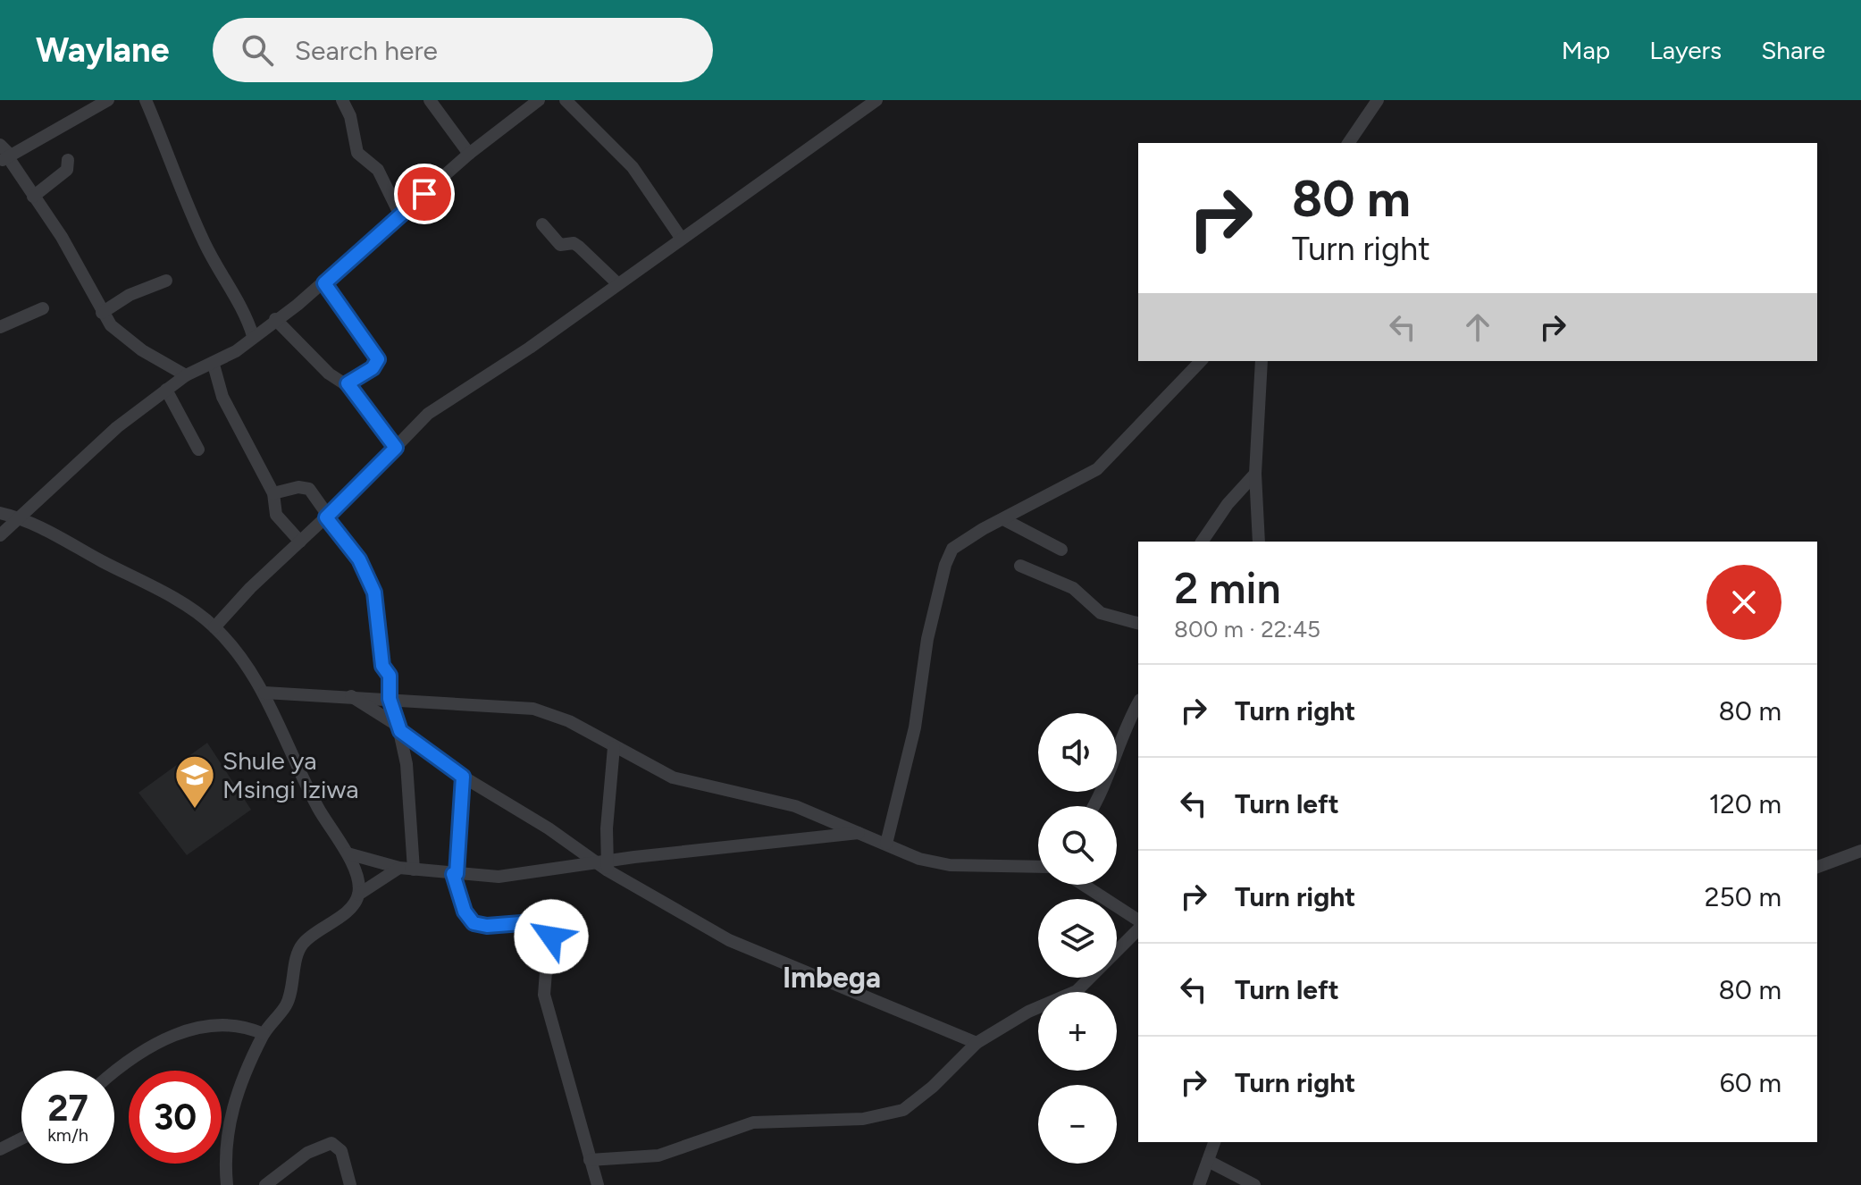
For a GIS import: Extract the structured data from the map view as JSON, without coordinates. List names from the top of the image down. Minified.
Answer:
{"districts":["Imbega"],"places":{"school or university":["Shule ya Msingi Iziwa"]},"page":{"header":"Waylane","search":"Search here","nav":["Map","Layers","Share"],"turn":["80 m","Turn right"],"heading":["2 min","800 m · 22:45"],"list":[{"name":"Turn right","value":"80 m"},{"name":"Turn left","value":"120 m"},{"name":"Turn right","value":"250 m"},{"name":"Turn left","value":"80 m"},{"name":"Turn right","value":"60 m"}],"map_buttons":["+","−"],"speed":"27 km/h","limit":"30"}}
